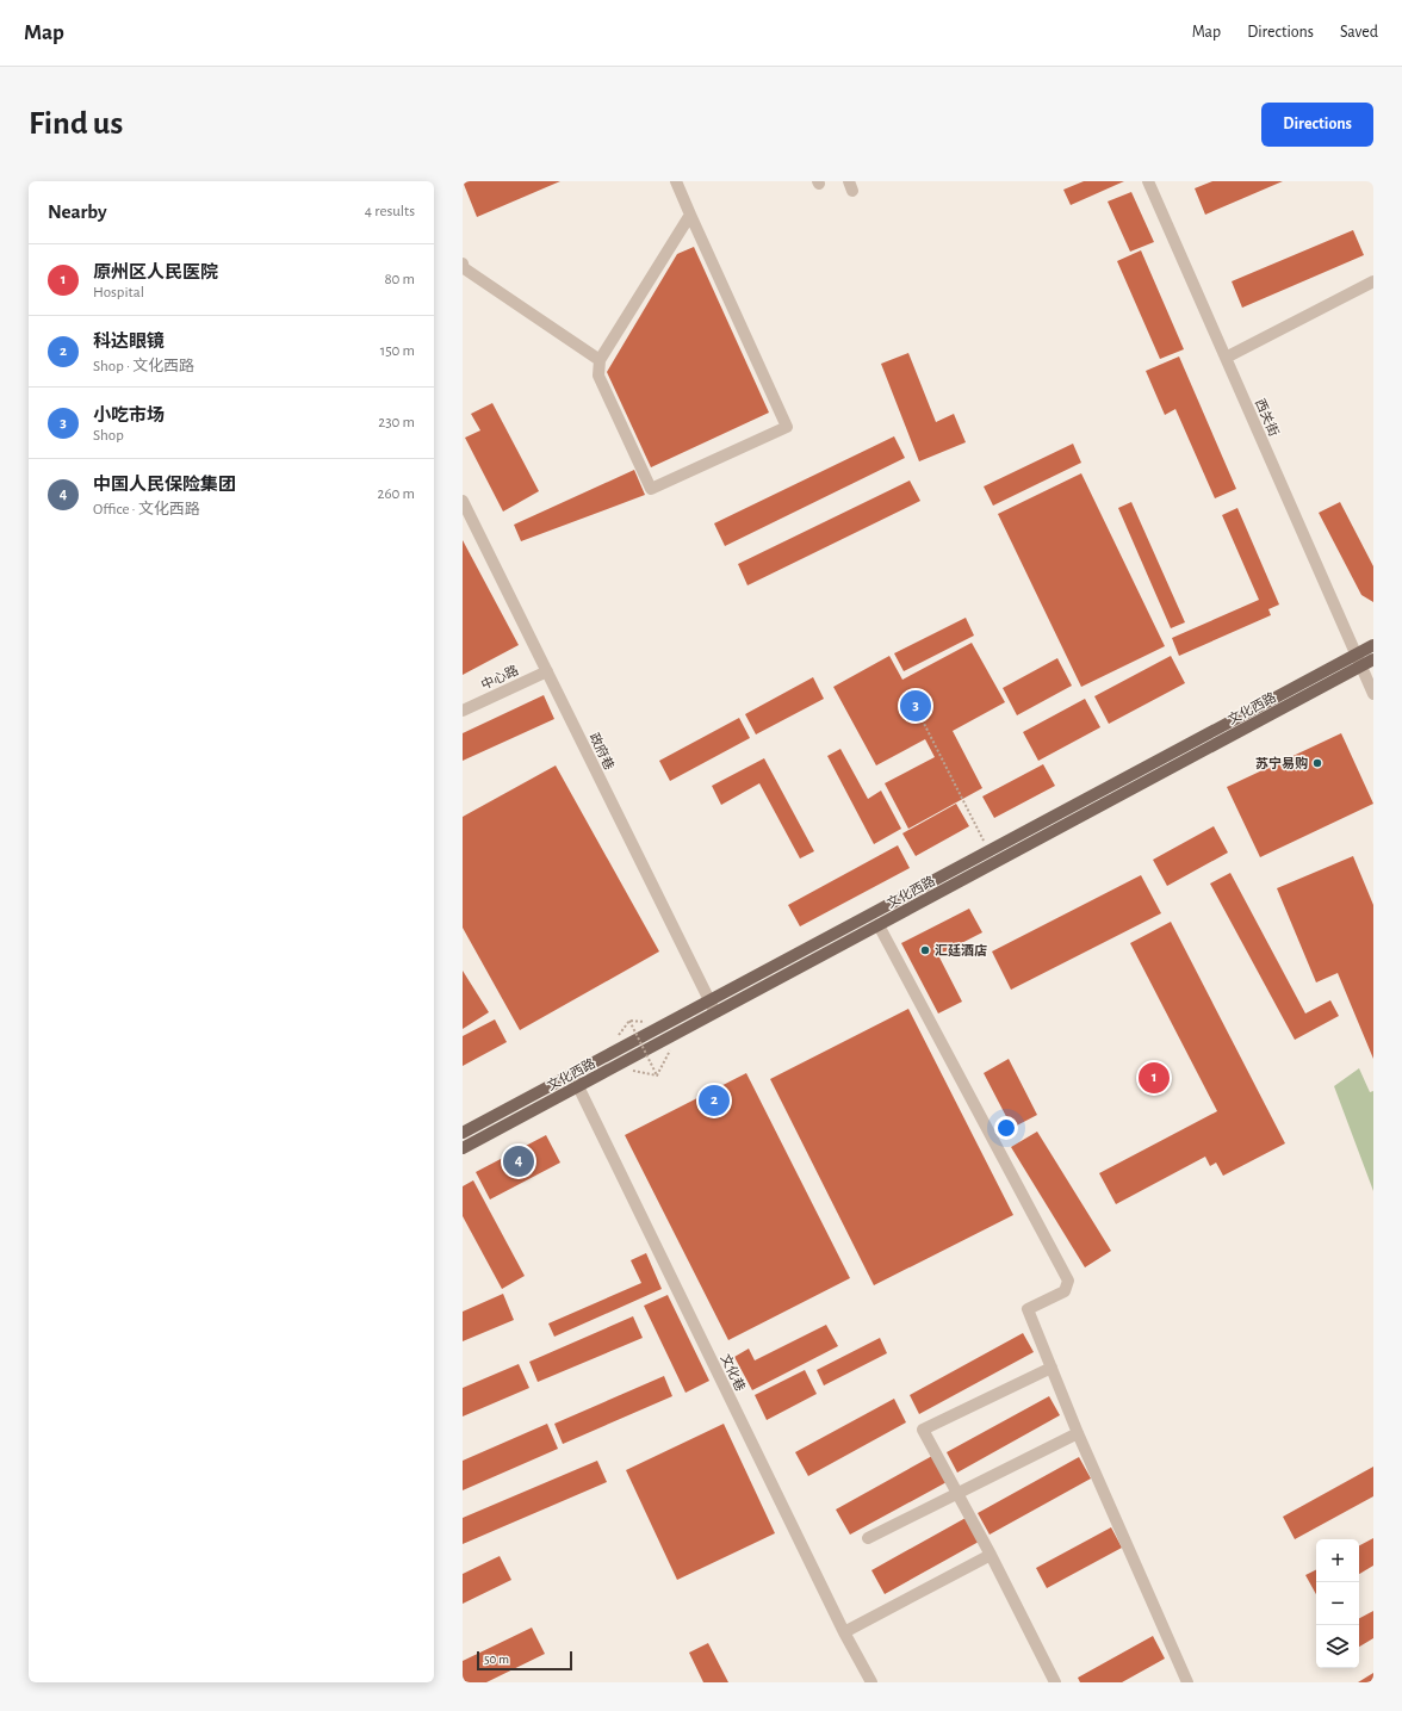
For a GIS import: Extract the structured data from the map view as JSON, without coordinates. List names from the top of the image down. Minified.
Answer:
{"streets":{"main road":["文化西路"],"street":["西关街","中心路","政府巷","文化巷"]},"crossings":[["西关街","文化西路"],["中心路","政府巷"],["文化西路","政府巷"],["文化西路","文化巷"]],"places":["苏宁易购","汇廷酒店"],"scale_bar":"50 m","page":{"header":"Map","nav":["Map","Directions","Saved"],"buttons":"Directions","title":"Find us","heading":["Nearby","4 results"],"list":[{"mark":"1","name":"原州区人民医院","note":"Hospital","value":"80 m"},{"mark":"2","name":"科达眼镜","note":"Shop · 文化西路","value":"150 m"},{"mark":"3","name":"小吃市场","note":"Shop","value":"230 m"},{"mark":"4","name":"中国人民保险集团","note":"Office · 文化西路","value":"260 m"}],"pins":["3","1","2","4"],"map_buttons":["+","−"],"scale":"50 m"}}
